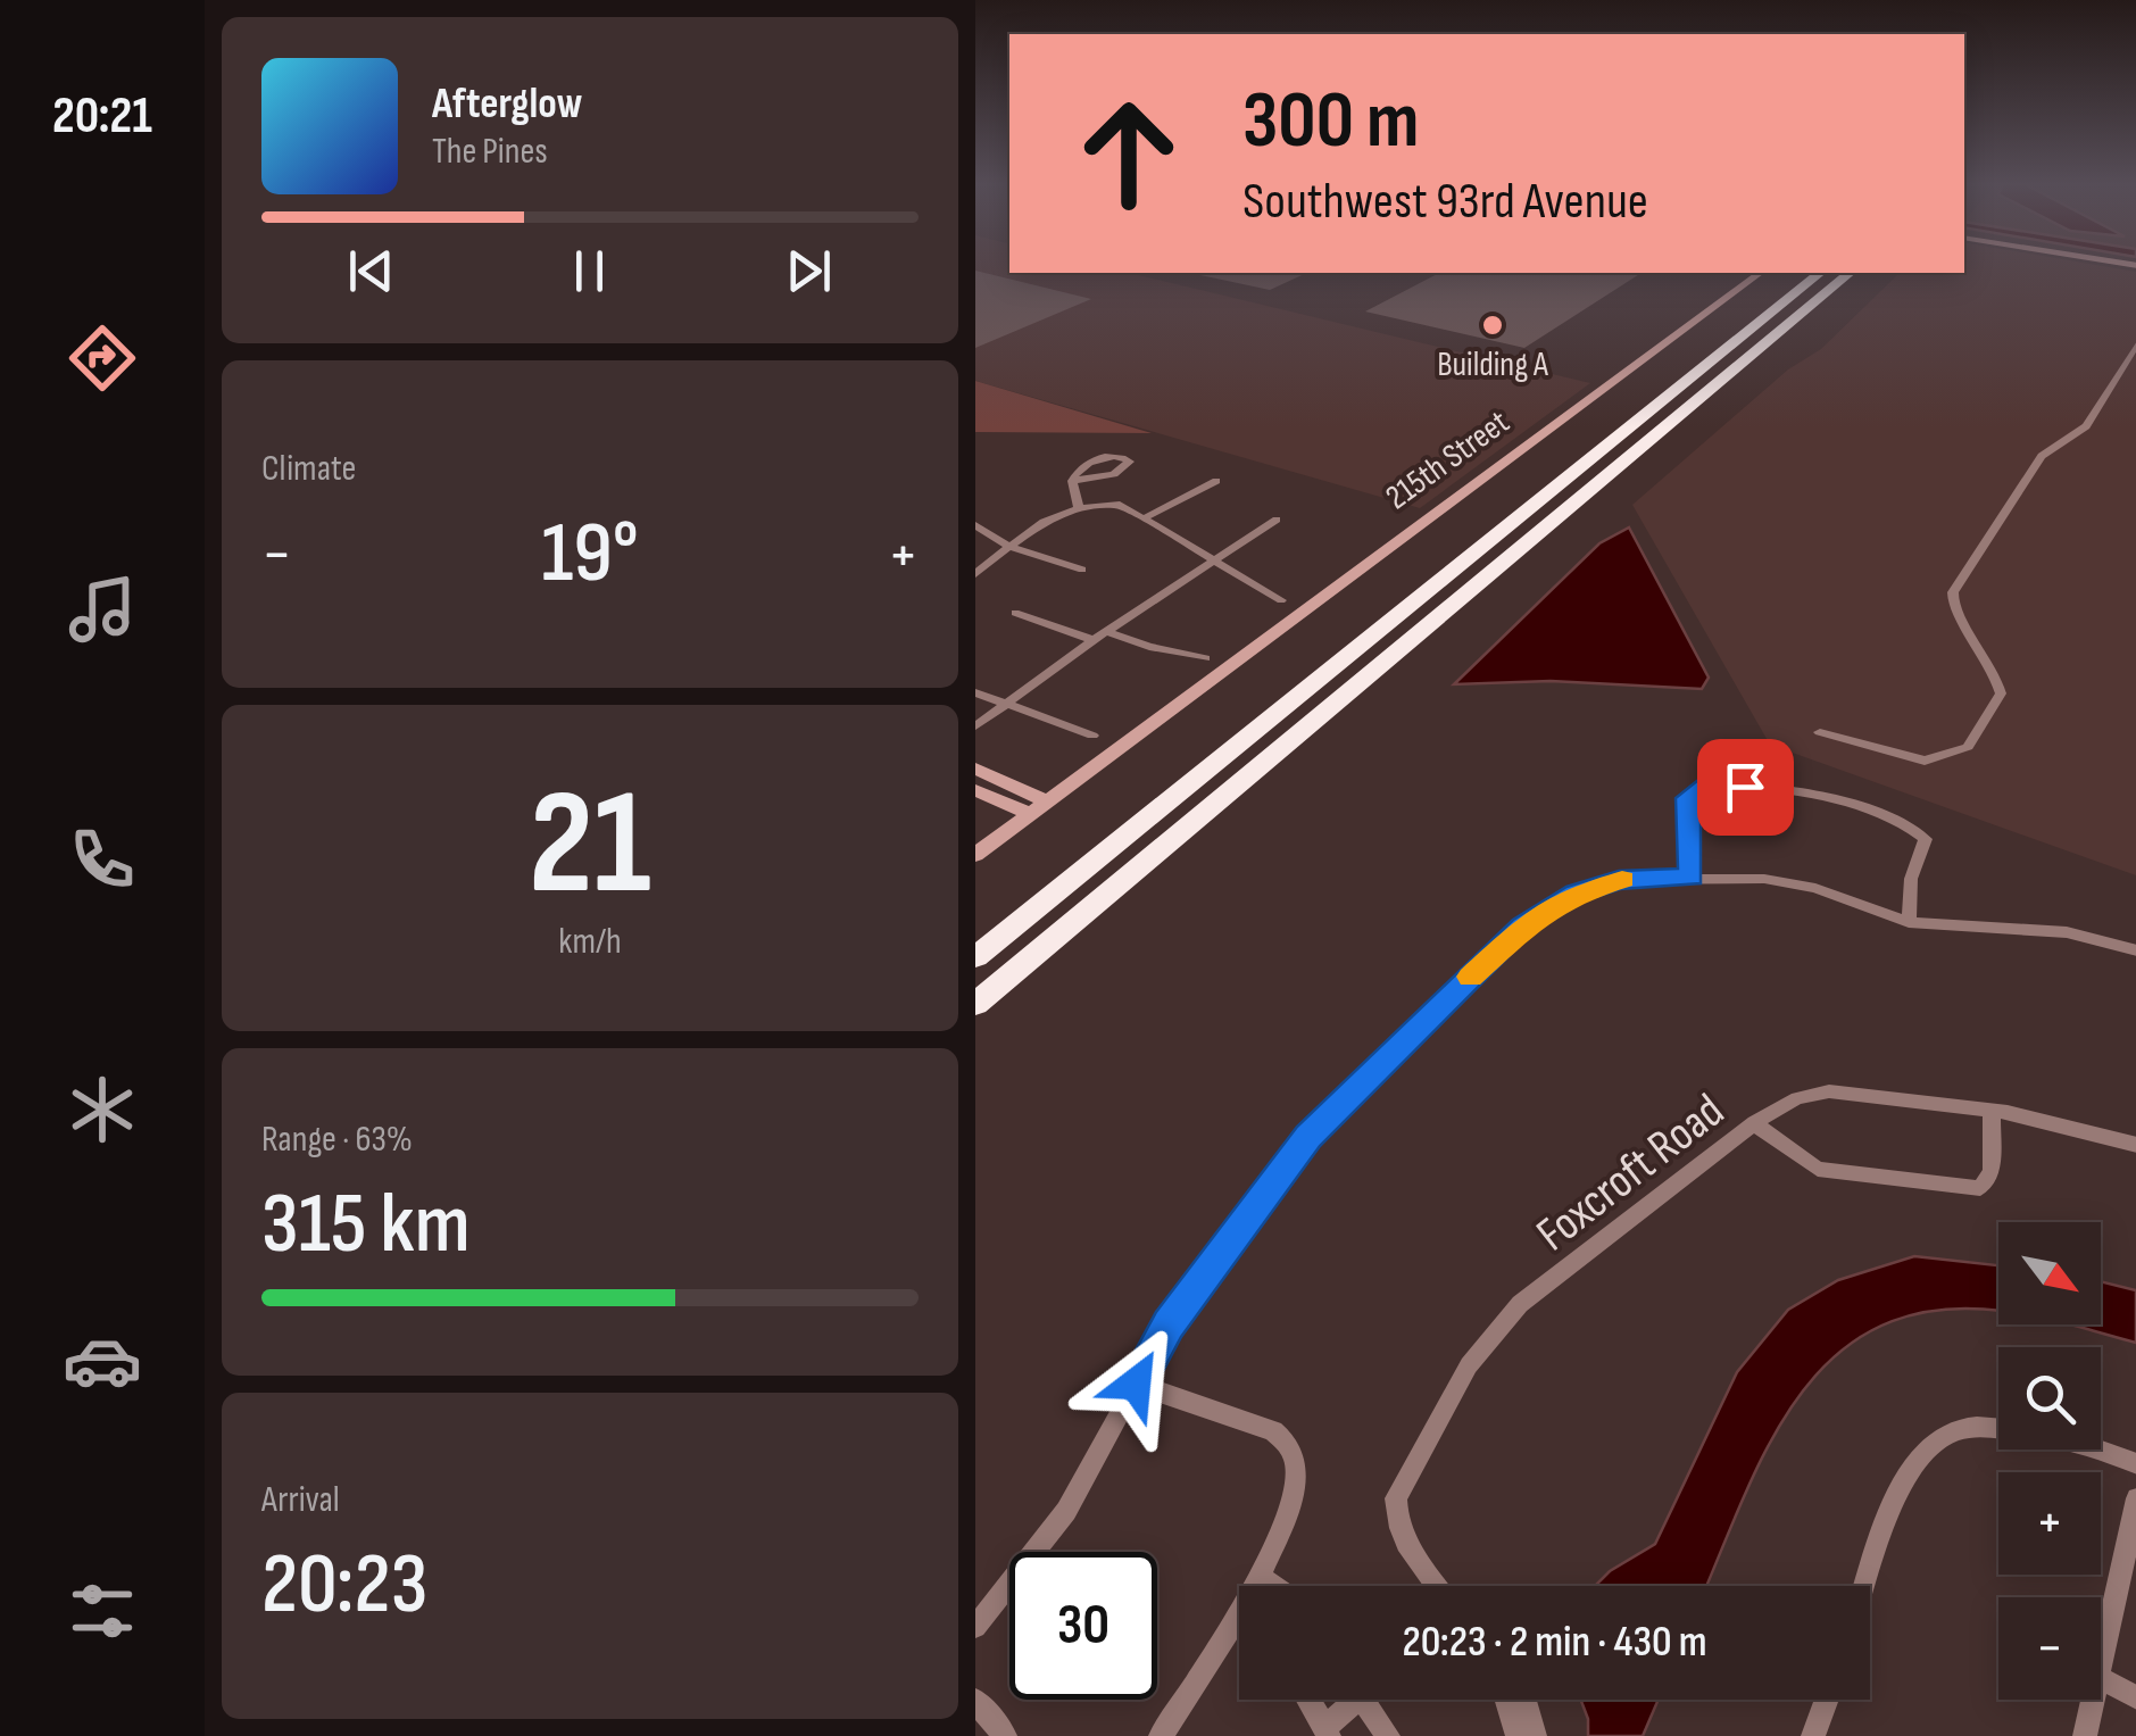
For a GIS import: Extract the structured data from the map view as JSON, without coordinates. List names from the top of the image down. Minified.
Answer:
{"streets":{"street":["215th Street","Foxcroft Road"]},"places":["Building A"],"north":"bottom right","page":{"tabs":"20:21","turn":["300 m","Southwest 93rd Avenue"],"song":["Afterglow","The Pines"],"tile":["Climate",["21","km/h"],["Range · 63%","315 km"],["Arrival","20:23"]],"heat":["−","19°","+"],"map_buttons":["+","−"],"limit":"30","trip":"20:23 · 2 min · 430 m"}}
